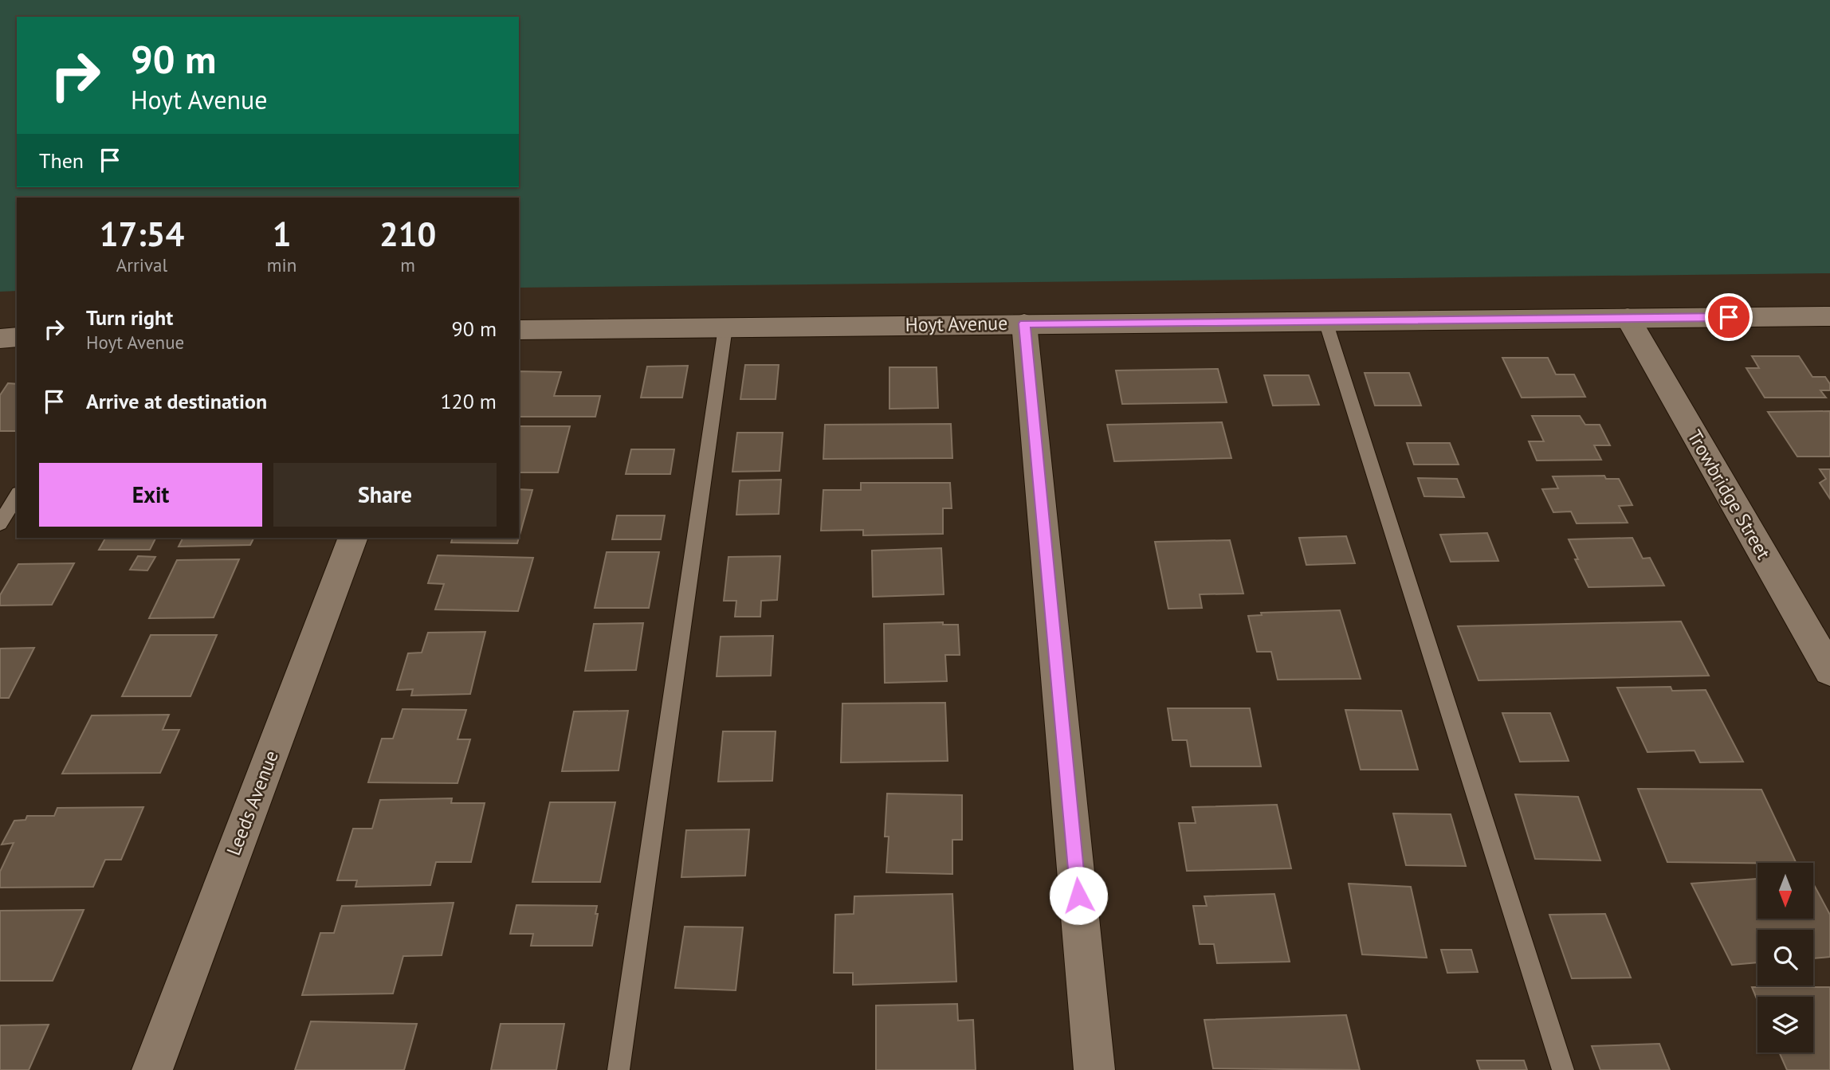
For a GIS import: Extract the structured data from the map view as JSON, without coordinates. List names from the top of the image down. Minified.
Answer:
{"streets":{"street":["Hoyt Avenue","Trowbridge Street","Leeds Avenue"]},"crossings":[["Hoyt Avenue","Trowbridge Street"]],"north":"bottom","page":{"turn":["90 m","Hoyt Avenue"],"then":"Then","eta":["17:54","Arrival","1","min","210","m"],"list":[{"name":"Turn right","note":"Hoyt Avenue","value":"90 m"},{"name":"Arrive at destination","value":"120 m"}],"buttons":["Exit","Share"]}}
